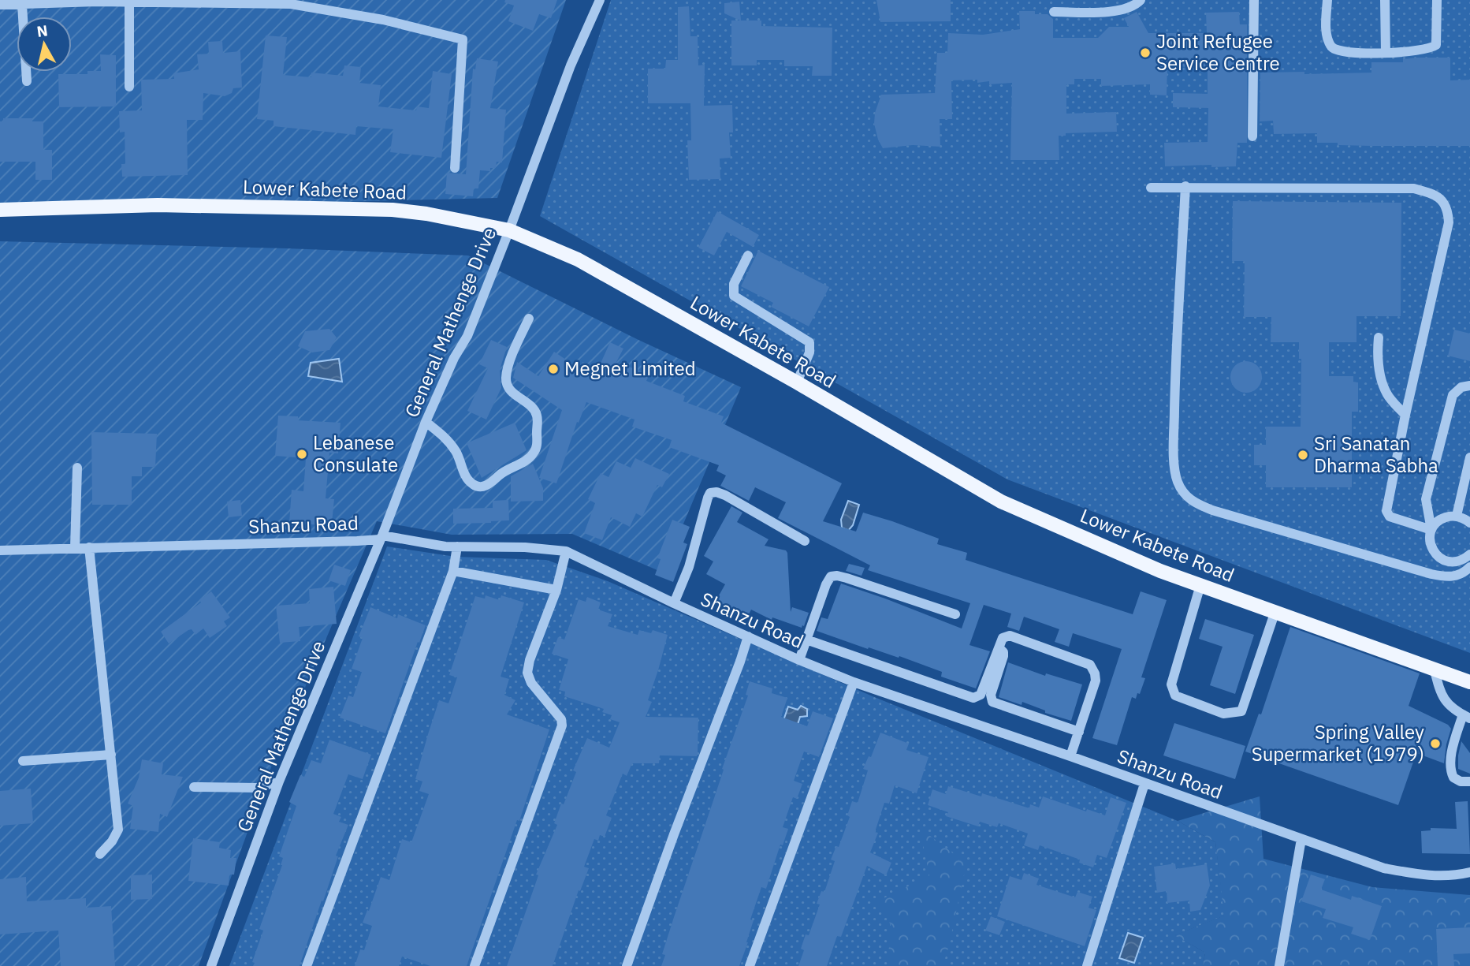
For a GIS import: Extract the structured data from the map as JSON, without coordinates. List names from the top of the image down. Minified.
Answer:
{"streets":{"main road":["Lower Kabete Road"],"street":["General Mathenge Drive","Shanzu Road"]},"crossings":[["Lower Kabete Road","General Mathenge Drive"],["General Mathenge Drive","Shanzu Road"]],"places":["Joint Refugee Service Centre","Megnet Limited","Lebanese Consulate","Sri Sanatan Dharma Sabha","Spring Valley Supermarket (1979)"],"north":"top"}
